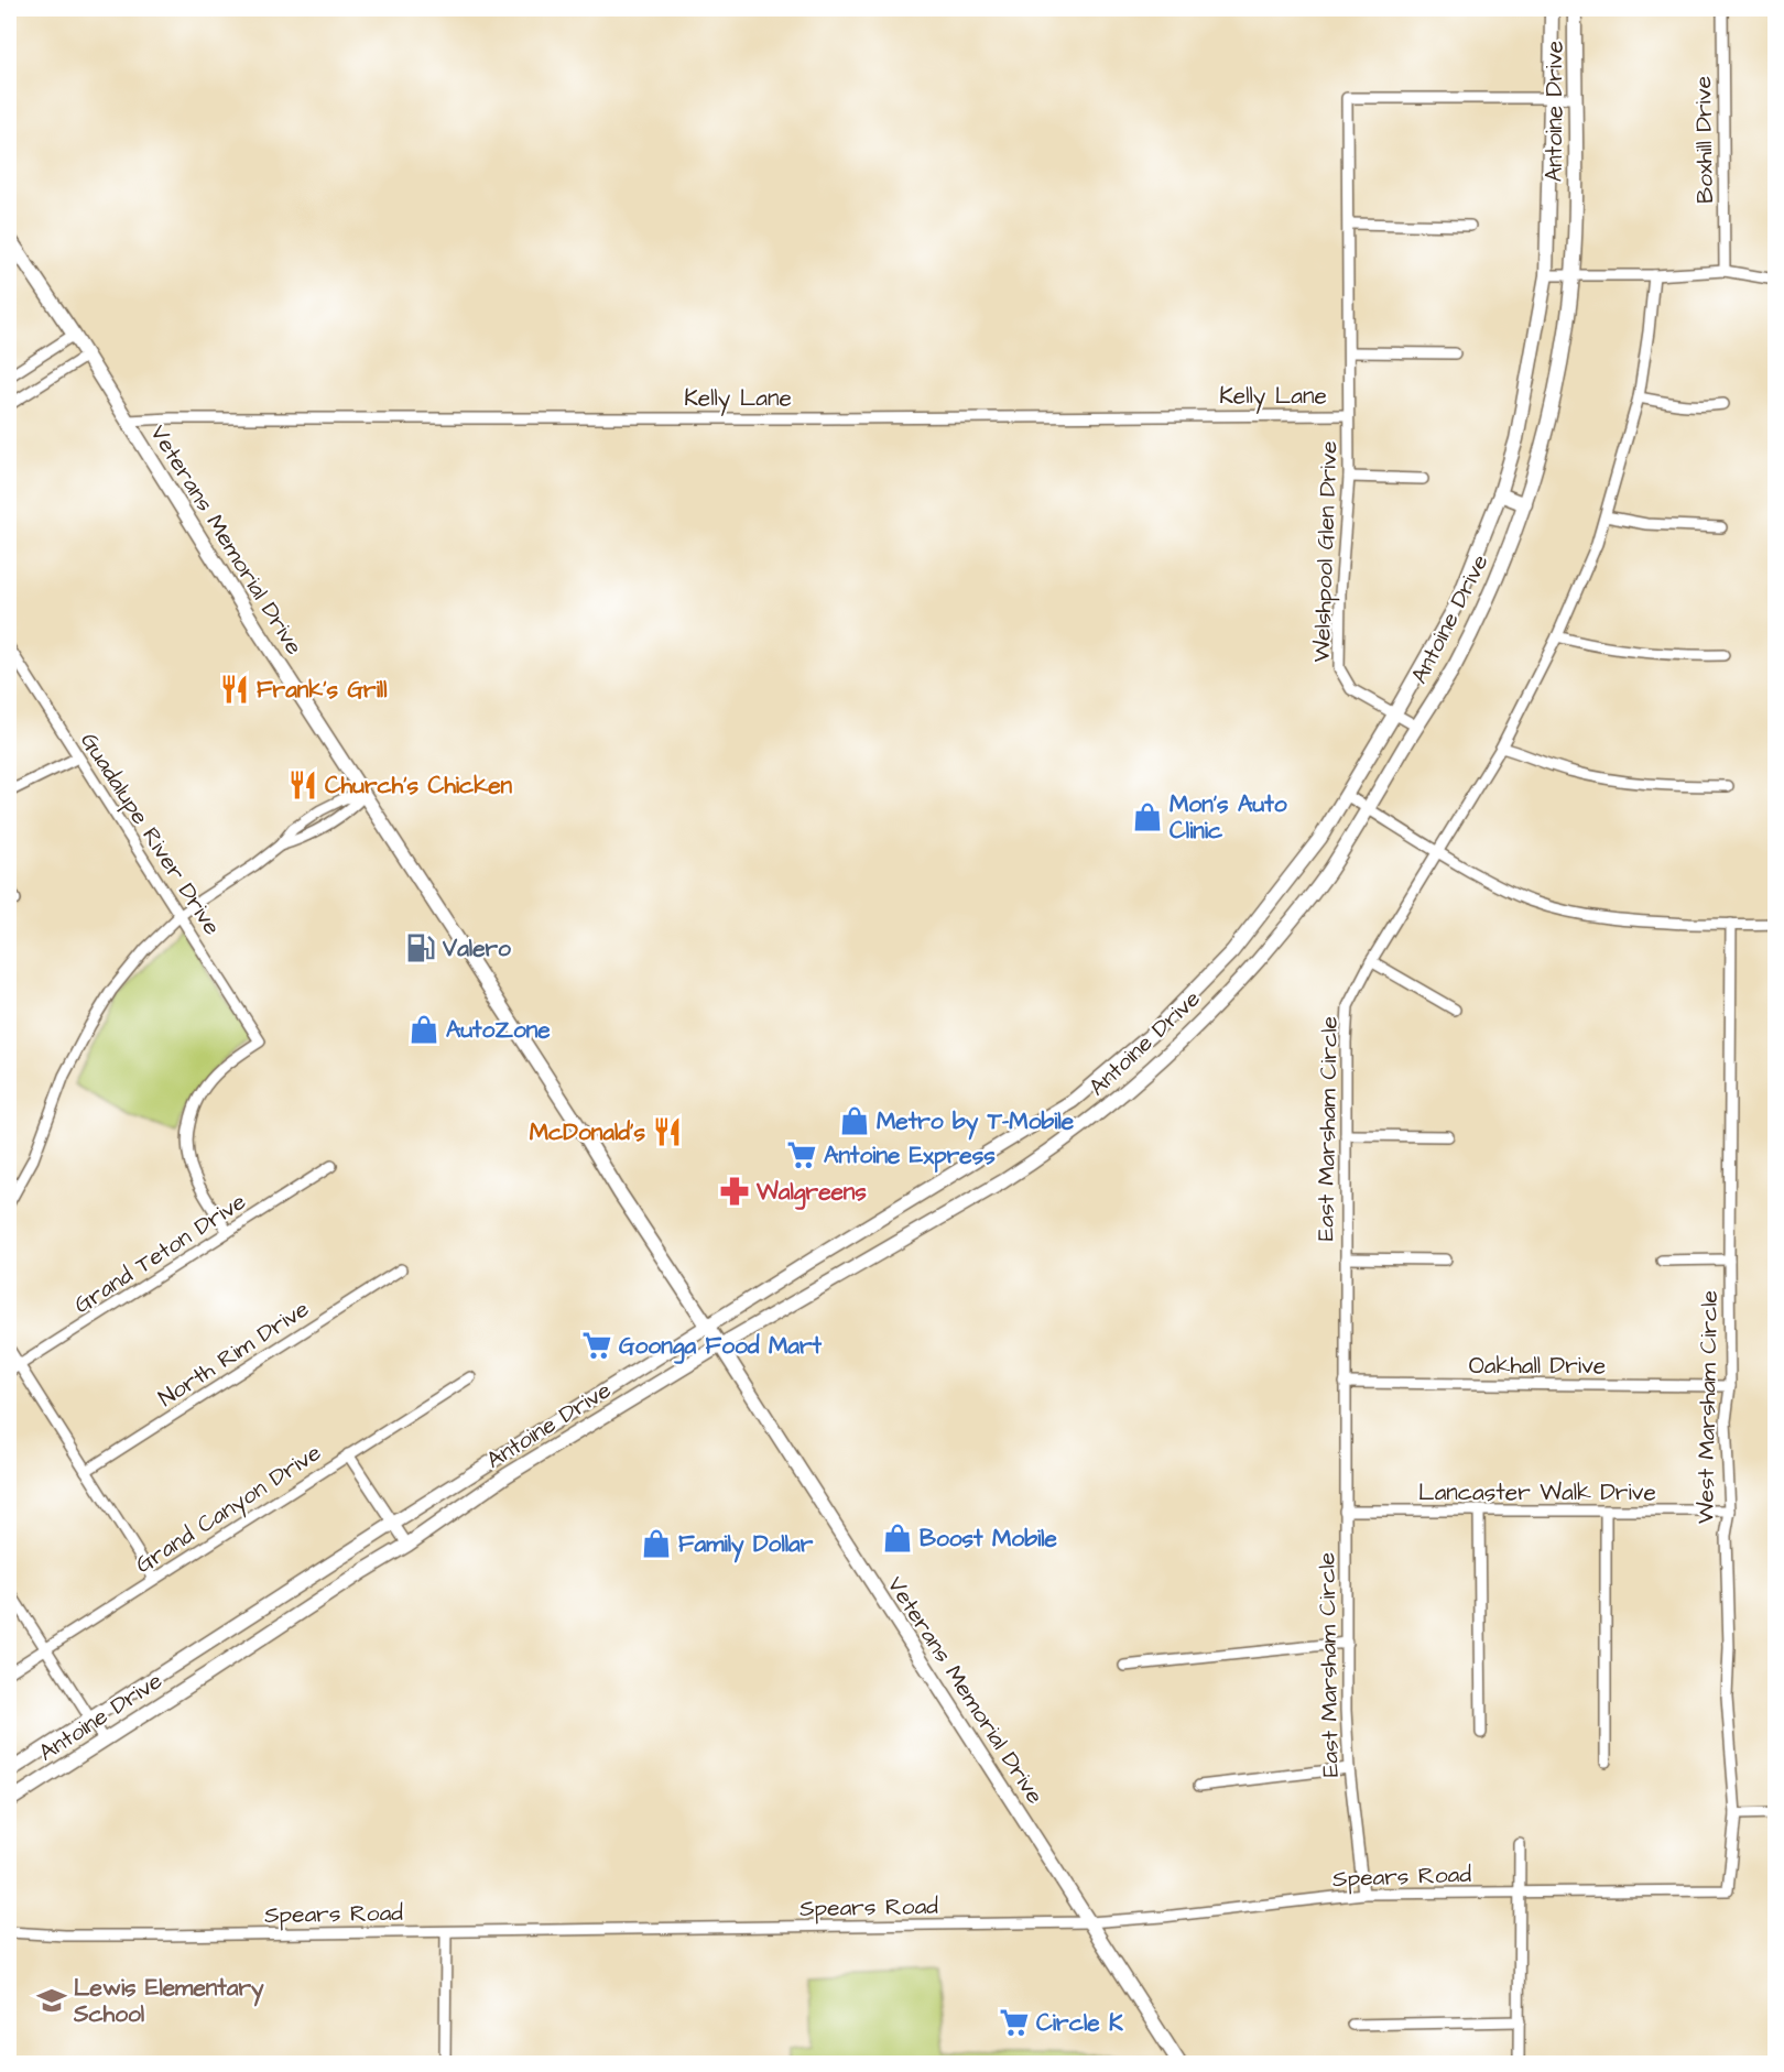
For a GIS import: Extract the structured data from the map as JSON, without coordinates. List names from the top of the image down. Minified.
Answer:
{"streets":{"main road":["Antoine Drive","Veterans Memorial Drive"],"street":["Boxhill Drive","Kelly Lane","Welshpool Glen Drive","Guadalupe River Drive","East Marsham Circle","Grand Teton Drive","North Rim Drive","Oakhall Drive","West Marsham Circle","Lancaster Walk Drive","Grand Canyon Drive","Spears Road"]},"crossings":[["Antoine Drive","Veterans Memorial Drive"],["Antoine Drive","Welshpool Glen Drive"],["Kelly Lane","Veterans Memorial Drive"],["Kelly Lane","Welshpool Glen Drive"],["Veterans Memorial Drive","Spears Road"],["Guadalupe River Drive","Grand Teton Drive"],["East Marsham Circle","Oakhall Drive"],["East Marsham Circle","Lancaster Walk Drive"],["East Marsham Circle","Spears Road"],["Oakhall Drive","West Marsham Circle"],["West Marsham Circle","Lancaster Walk Drive"],["West Marsham Circle","Spears Road"]],"places":{"restaurant":["Frank's Grill","Church's Chicken","McDonald's"],"shop":["Mon's Auto Clinic","AutoZone","Metro by T-Mobile","Boost Mobile","Family Dollar"],"fuel station":["Valero"],"supermarket":["Antoine Express","Goonga Food Mart","Circle K"],"pharmacy":["Walgreens"],"school or university":["Lewis Elementary School"]}}
